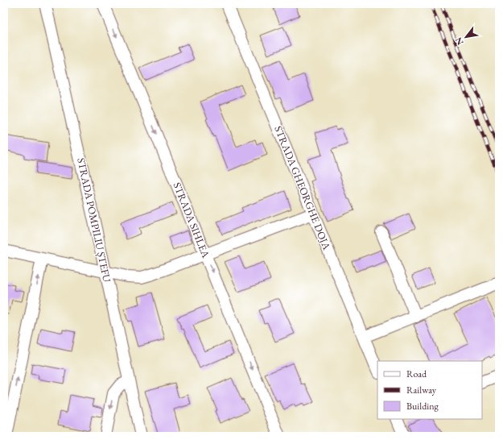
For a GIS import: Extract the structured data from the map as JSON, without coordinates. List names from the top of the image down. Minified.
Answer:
{"streets":{"street":["STRADA GHEORGHE DOJA","STRADA POMPILIU ȘTEFU","STRADA SIHLEA"]},"one_way":["STRADA SIHLEA"],"legend":["Road","Railway","Building"],"north":"bottom left"}
